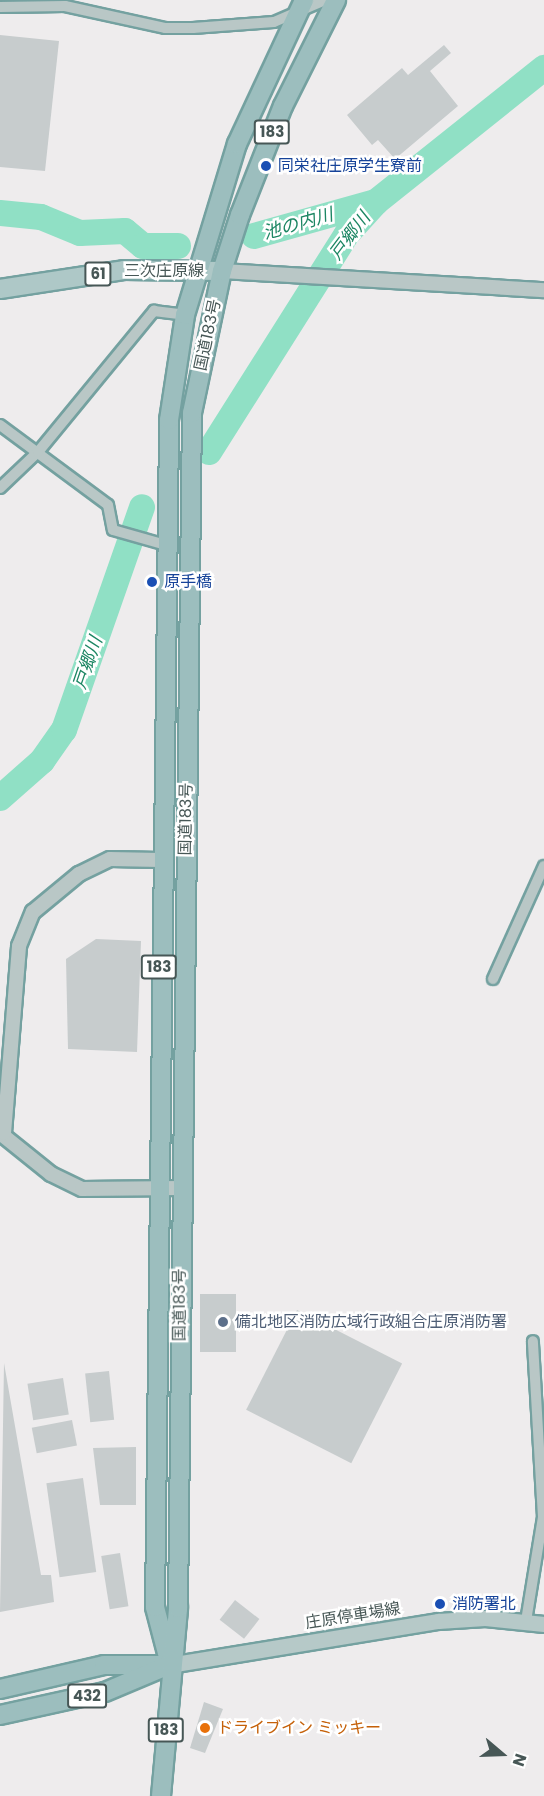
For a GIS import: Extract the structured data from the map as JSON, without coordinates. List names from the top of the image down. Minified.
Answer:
{"streets":{"highway":["183","国道183号","432"],"main road":["三次庄原線","61","庄原停車場線"]},"crossings":[["三次庄原線","国道183号"],["国道183号","庄原停車場線"],["国道183号","432"],["庄原停車場線","432"]],"water":["池の内川","戸郷川"],"places":["同栄社庄原学生寮前","原手橋","備北地区消防広域行政組合庄原消防署","消防署北","ドライブイン ミッキー"],"north":"right"}
